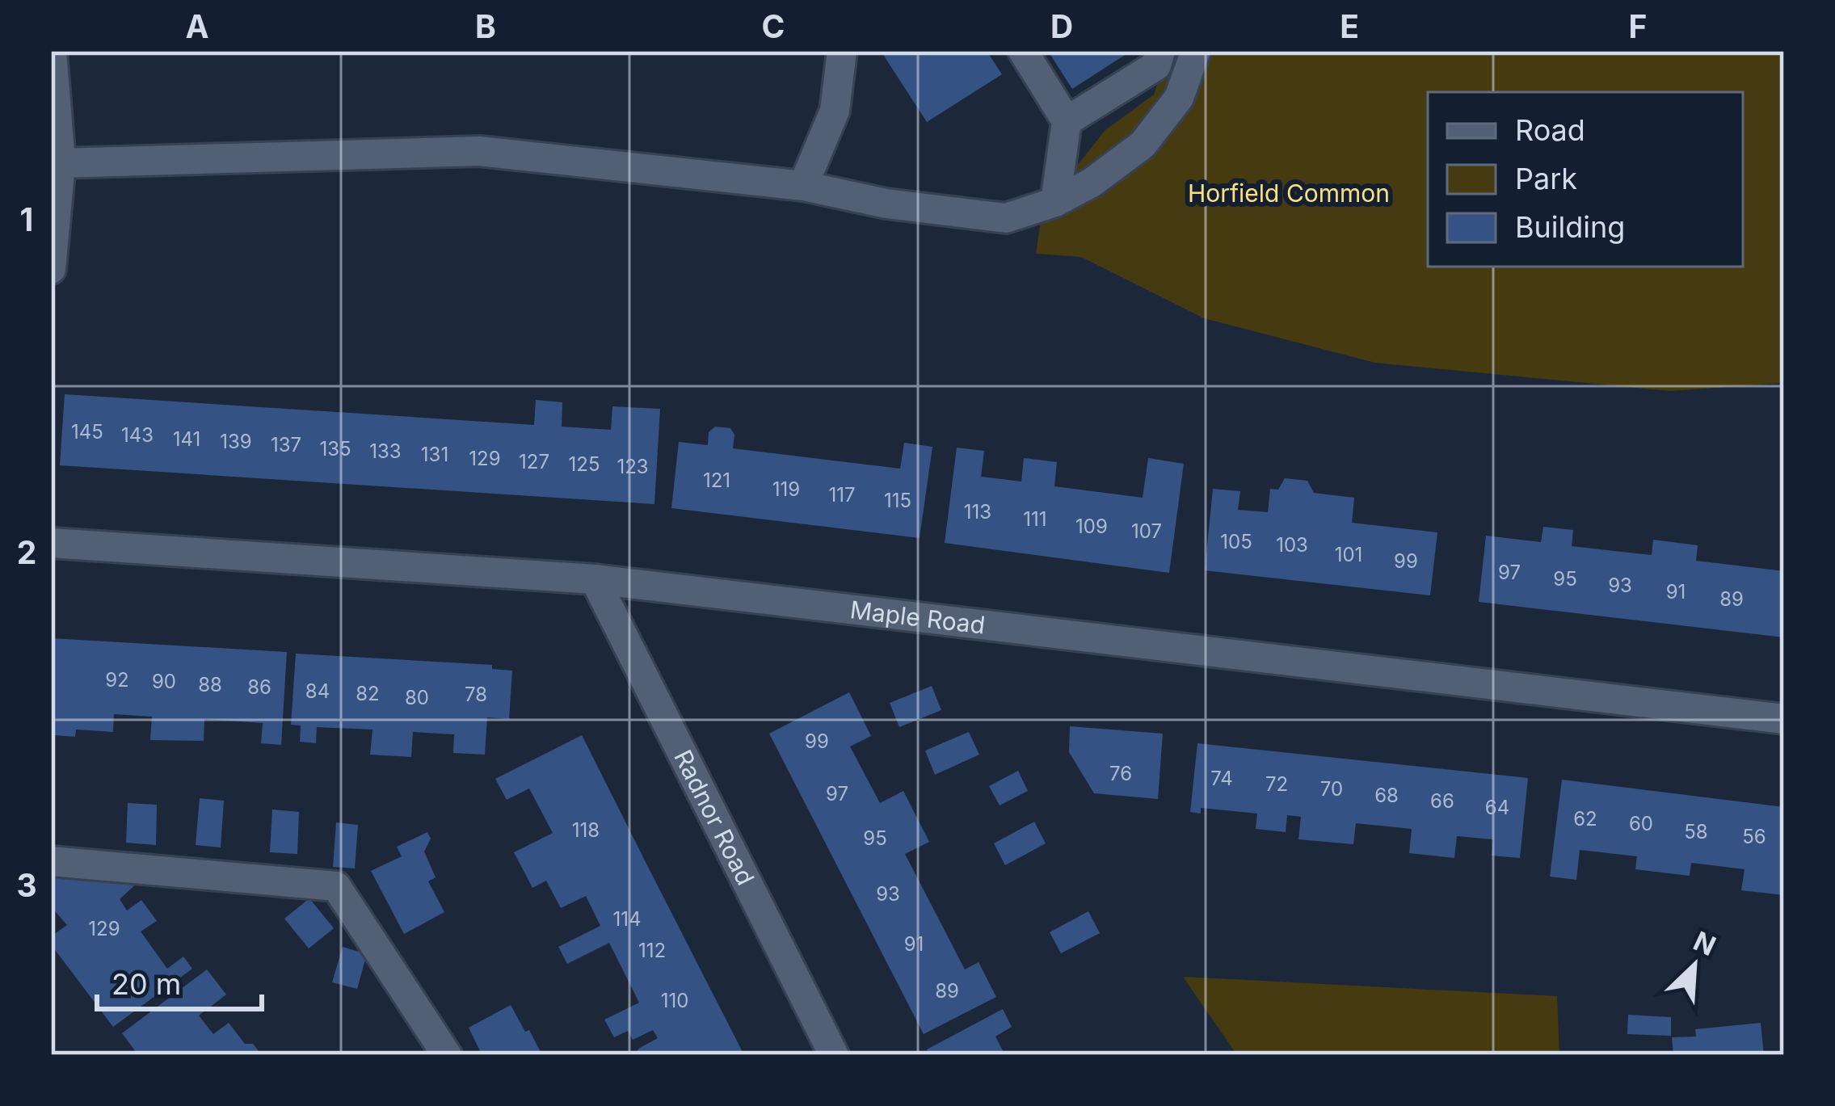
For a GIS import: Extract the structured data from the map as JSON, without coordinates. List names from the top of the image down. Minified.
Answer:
{"streets":{"street":["Maple Road","Radnor Road"]},"crossings":[["Maple Road","Radnor Road"]],"parks":["Horfield Common"],"house_numbers":["145","143","141","139","137","135","133","131","129","127","125","123","121","119","117","115","113","111","109","107","105","103","101","99","97","95","93","91","89","92","90","88","86","84","82","78","80","99","76","74","72","70","97","68","66","64","62","60","118","58","56","95","93","114","129","91","112","89","110"],"legend":["Road","Park","Building"],"scale_bar":"20 m","north":"top right","grid":{"columns":["A","B","C","D","E","F"],"rows":["1","2","3"]}}
